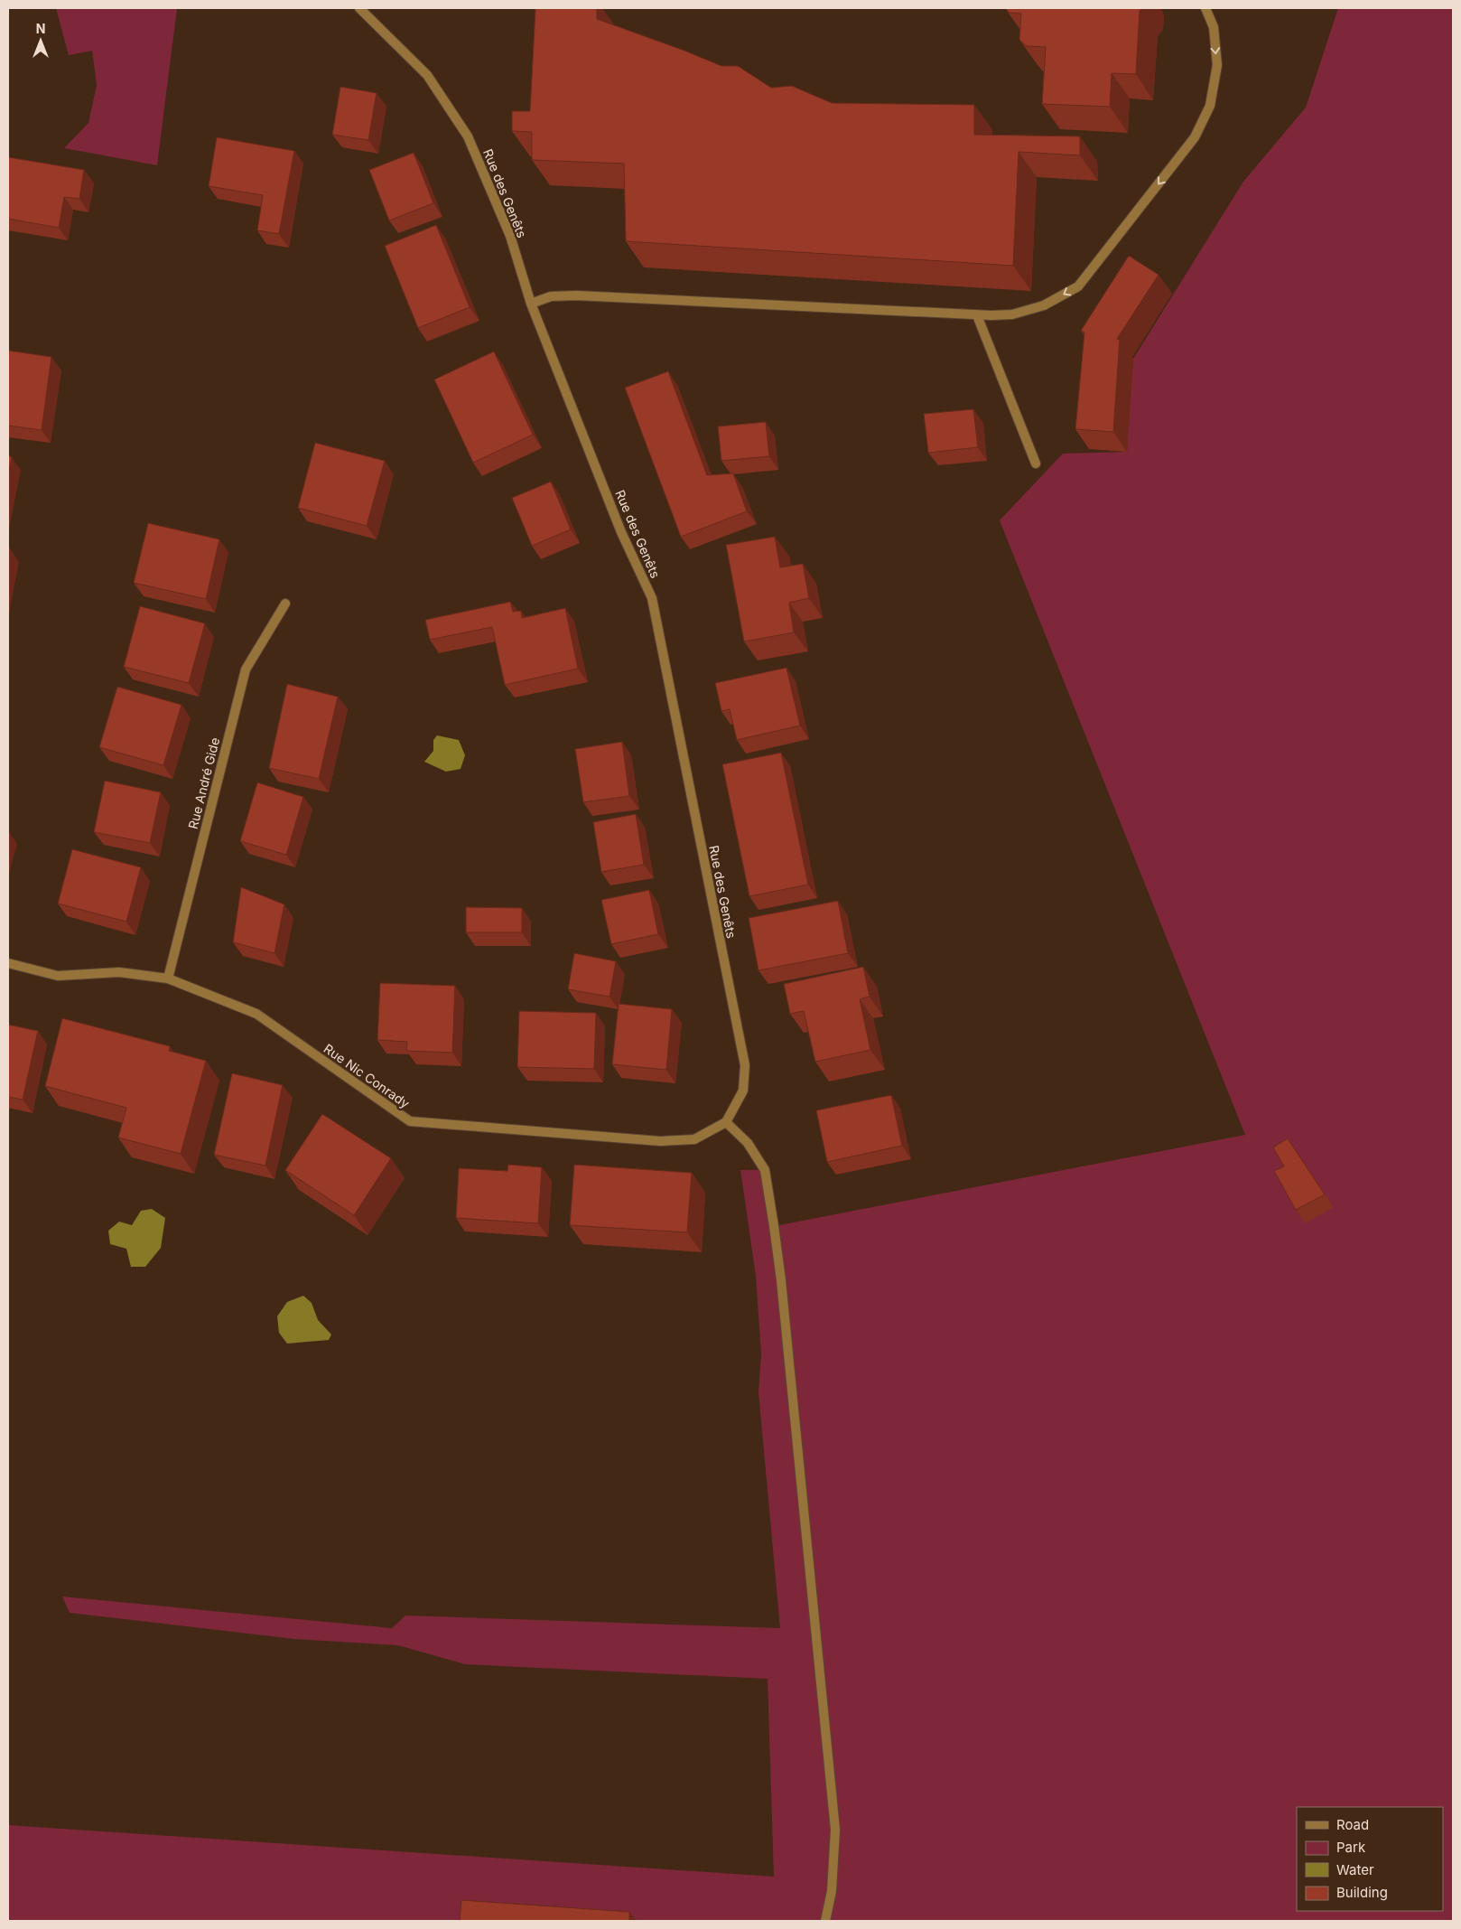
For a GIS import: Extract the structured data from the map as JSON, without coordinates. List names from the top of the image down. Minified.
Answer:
{"streets":{"street":["Rue des Genêts","Rue André Gide","Rue Nic Conrady"]},"crossings":[["Rue des Genêts","Rue Nic Conrady"],["Rue André Gide","Rue Nic Conrady"]],"legend":["Road","Park","Water","Building"],"north":"top"}
